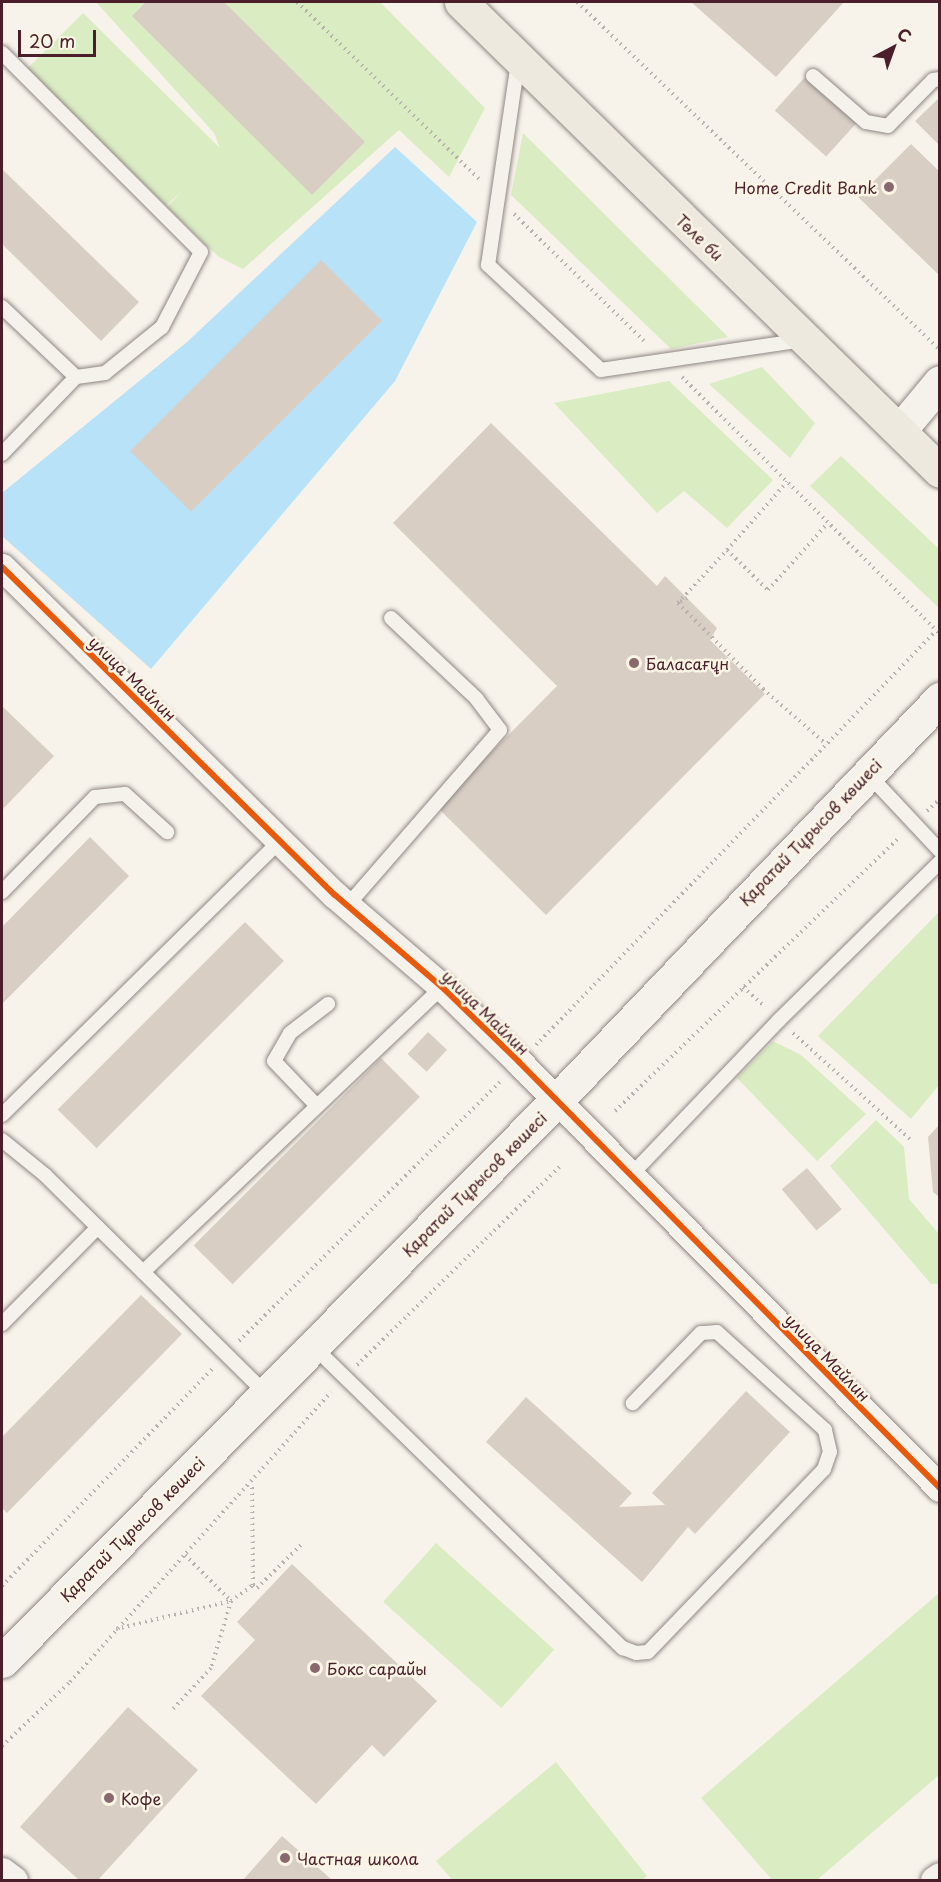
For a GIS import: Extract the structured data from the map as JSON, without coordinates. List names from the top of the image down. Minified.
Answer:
{"streets":{"main road":["Төле би","Қаратай Тұрысов көшесі"],"street":["улица Майлин"]},"crossings":[["улица Майлин","Қаратай Тұрысов көшесі"]],"places":["Home Credit Bank","Баласағұн","Бокс сарайы","Кофе","Частная школа"],"scale_bar":"20 m","north":"top right"}
